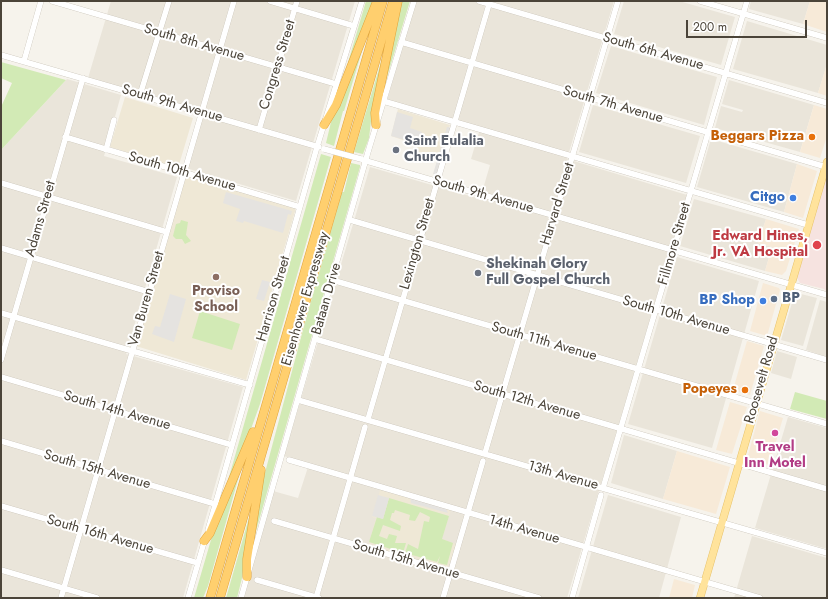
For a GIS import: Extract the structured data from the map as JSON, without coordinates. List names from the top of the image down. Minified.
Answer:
{"streets":{"highway":["Eisenhower Expressway"],"main road":["Roosevelt Road"],"street":["South 8th Avenue","South 6th Avenue","Congress Street","South 9th Avenue","South 7th Avenue","South 10th Avenue","Harvard Street","Adams Street","Lexington Street","Fillmore Street","Van Buren Street","Harrison Street","Bataan Drive","South 11th Avenue","South 12th Avenue","South 14th Avenue","South 15th Avenue","13th Avenue","14th Avenue","South 16th Avenue"]},"crossings":[["South 8th Avenue","Congress Street"],["South 8th Avenue","Van Buren Street"],["South 8th Avenue","Harrison Street"],["South 6th Avenue","Harvard Street"],["South 6th Avenue","Lexington Street"],["South 6th Avenue","Fillmore Street"],["Congress Street","South 9th Avenue"],["South 9th Avenue","Harvard Street"],["South 9th Avenue","Adams Street"],["South 9th Avenue","Lexington Street"],["South 9th Avenue","Fillmore Street"],["South 9th Avenue","Van Buren Street"],["South 9th Avenue","Harrison Street"],["South 9th Avenue","Bataan Drive"],["South 9th Avenue","Roosevelt Road"],["South 7th Avenue","Harvard Street"],["South 7th Avenue","Lexington Street"],["South 7th Avenue","Fillmore Street"],["South 7th Avenue","Bataan Drive"],["South 7th Avenue","Roosevelt Road"],["South 10th Avenue","Harvard Street"],["South 10th Avenue","Adams Street"],["South 10th Avenue","Lexington Street"],["South 10th Avenue","Fillmore Street"],["South 10th Avenue","Van Buren Street"],["South 10th Avenue","Harrison Street"],["South 10th Avenue","Bataan Drive"],["South 10th Avenue","Roosevelt Road"],["Harvard Street","South 11th Avenue"],["Harvard Street","South 12th Avenue"],["Harvard Street","13th Avenue"],["Lexington Street","South 11th Avenue"],["Lexington Street","South 12th Avenue"],["Lexington Street","13th Avenue"],["Fillmore Street","South 11th Avenue"],["Fillmore Street","South 12th Avenue"],["Fillmore Street","13th Avenue"],["Van Buren Street","South 14th Avenue"],["Van Buren Street","South 15th Avenue"],["Van Buren Street","South 16th Avenue"],["Harrison Street","South 14th Avenue"],["Harrison Street","South 15th Avenue"],["Harrison Street","South 16th Avenue"],["Bataan Drive","South 11th Avenue"],["Bataan Drive","South 12th Avenue"],["Bataan Drive","13th Avenue"],["South 11th Avenue","Roosevelt Road"],["Roosevelt Road","South 12th Avenue"],["Roosevelt Road","13th Avenue"],["Roosevelt Road","14th Avenue"]],"places":["Beggars Pizza","Saint Eulalia Church","Citgo","Edward Hines, Jr. VA Hospital","Shekinah Glory Full Gospel Church","Proviso School","BP","BP Shop","Popeyes","Travel Inn Motel"],"scale_bar":"200 m"}
